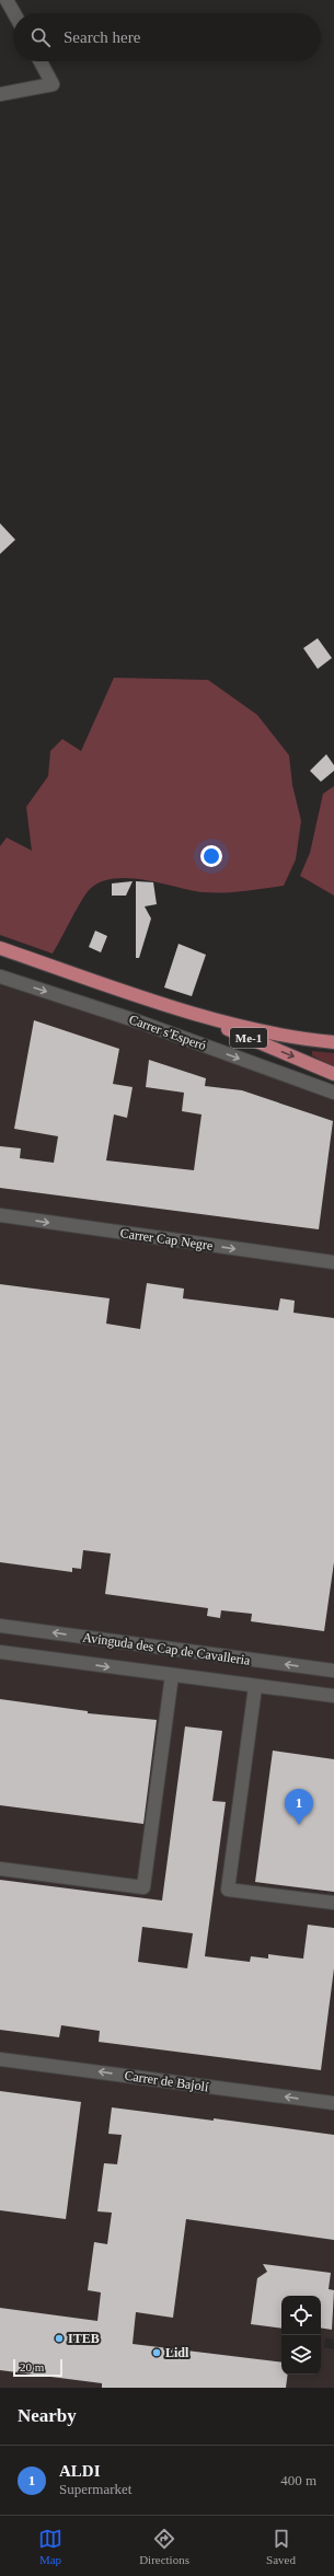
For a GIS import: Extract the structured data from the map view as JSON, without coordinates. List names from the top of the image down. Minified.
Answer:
{"streets":{"main road":["Me-1"],"street":["Carrer s'Esperó","Carrer Cap Negre","Avinguda des Cap de Cavalleria","Carrer de Bajolí"]},"one_way":["Carrer s'Esperó","Carrer Cap Negre","Carrer de Bajolí"],"places":["ITEB","Lidl"],"scale_bar":"20 m","page":{"search":"Search here","pins":"1","scale":"20 m","heading":"Nearby","list":[{"mark":"1","name":"ALDI","note":"Supermarket","value":"400 m"}],"nav":["Map","Directions","Saved"]}}
